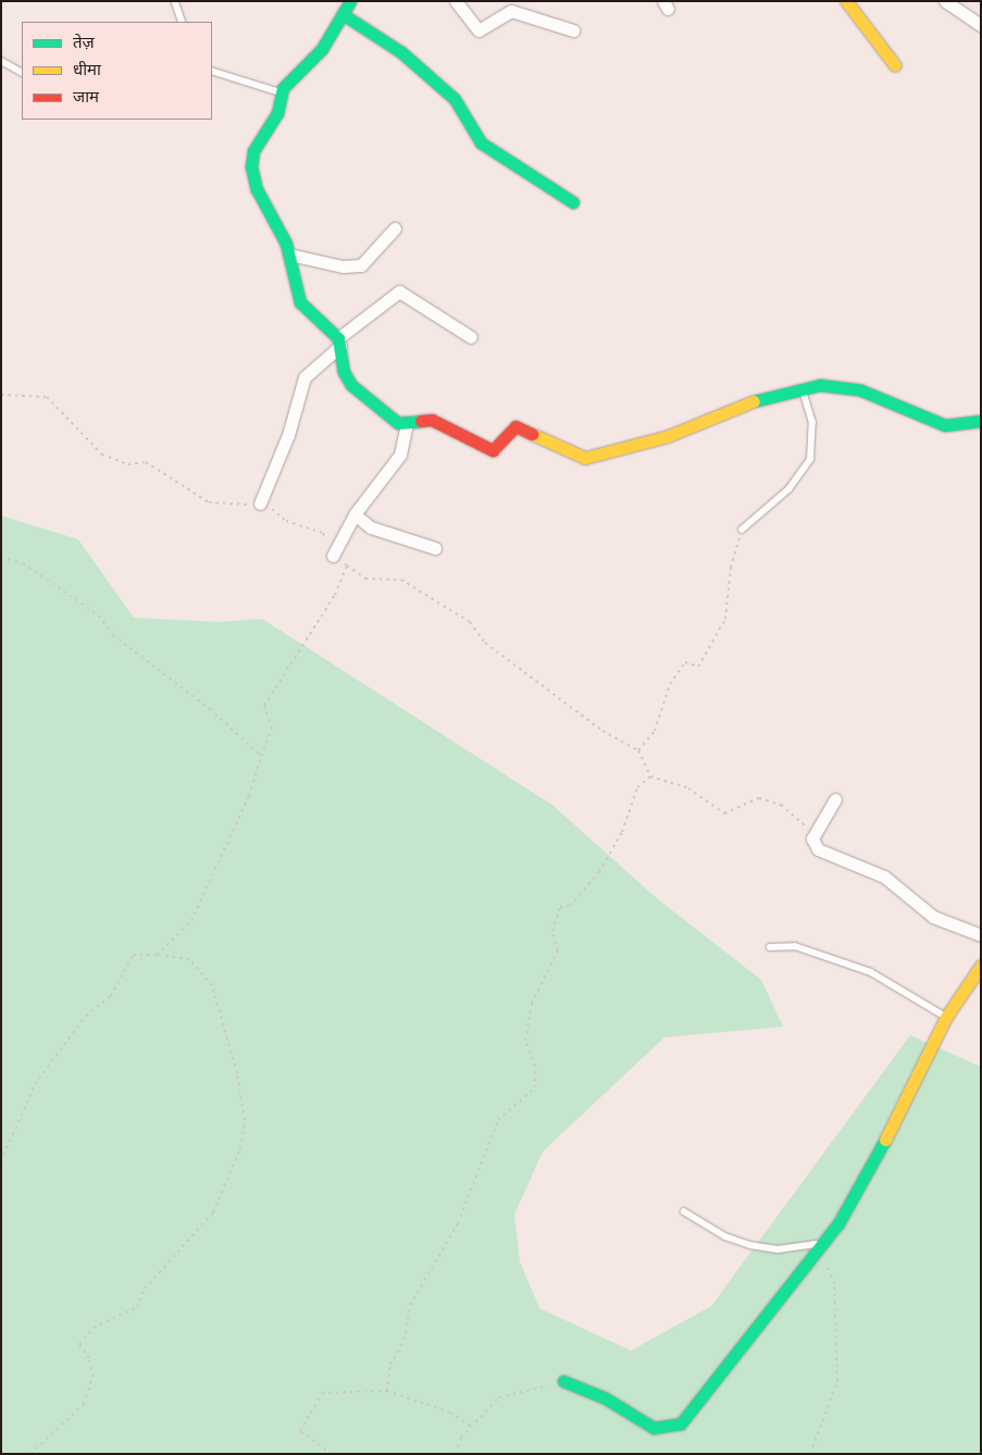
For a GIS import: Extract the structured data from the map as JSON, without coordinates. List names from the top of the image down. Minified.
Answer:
{"legend":["तेज़","धीमा","जाम"]}
